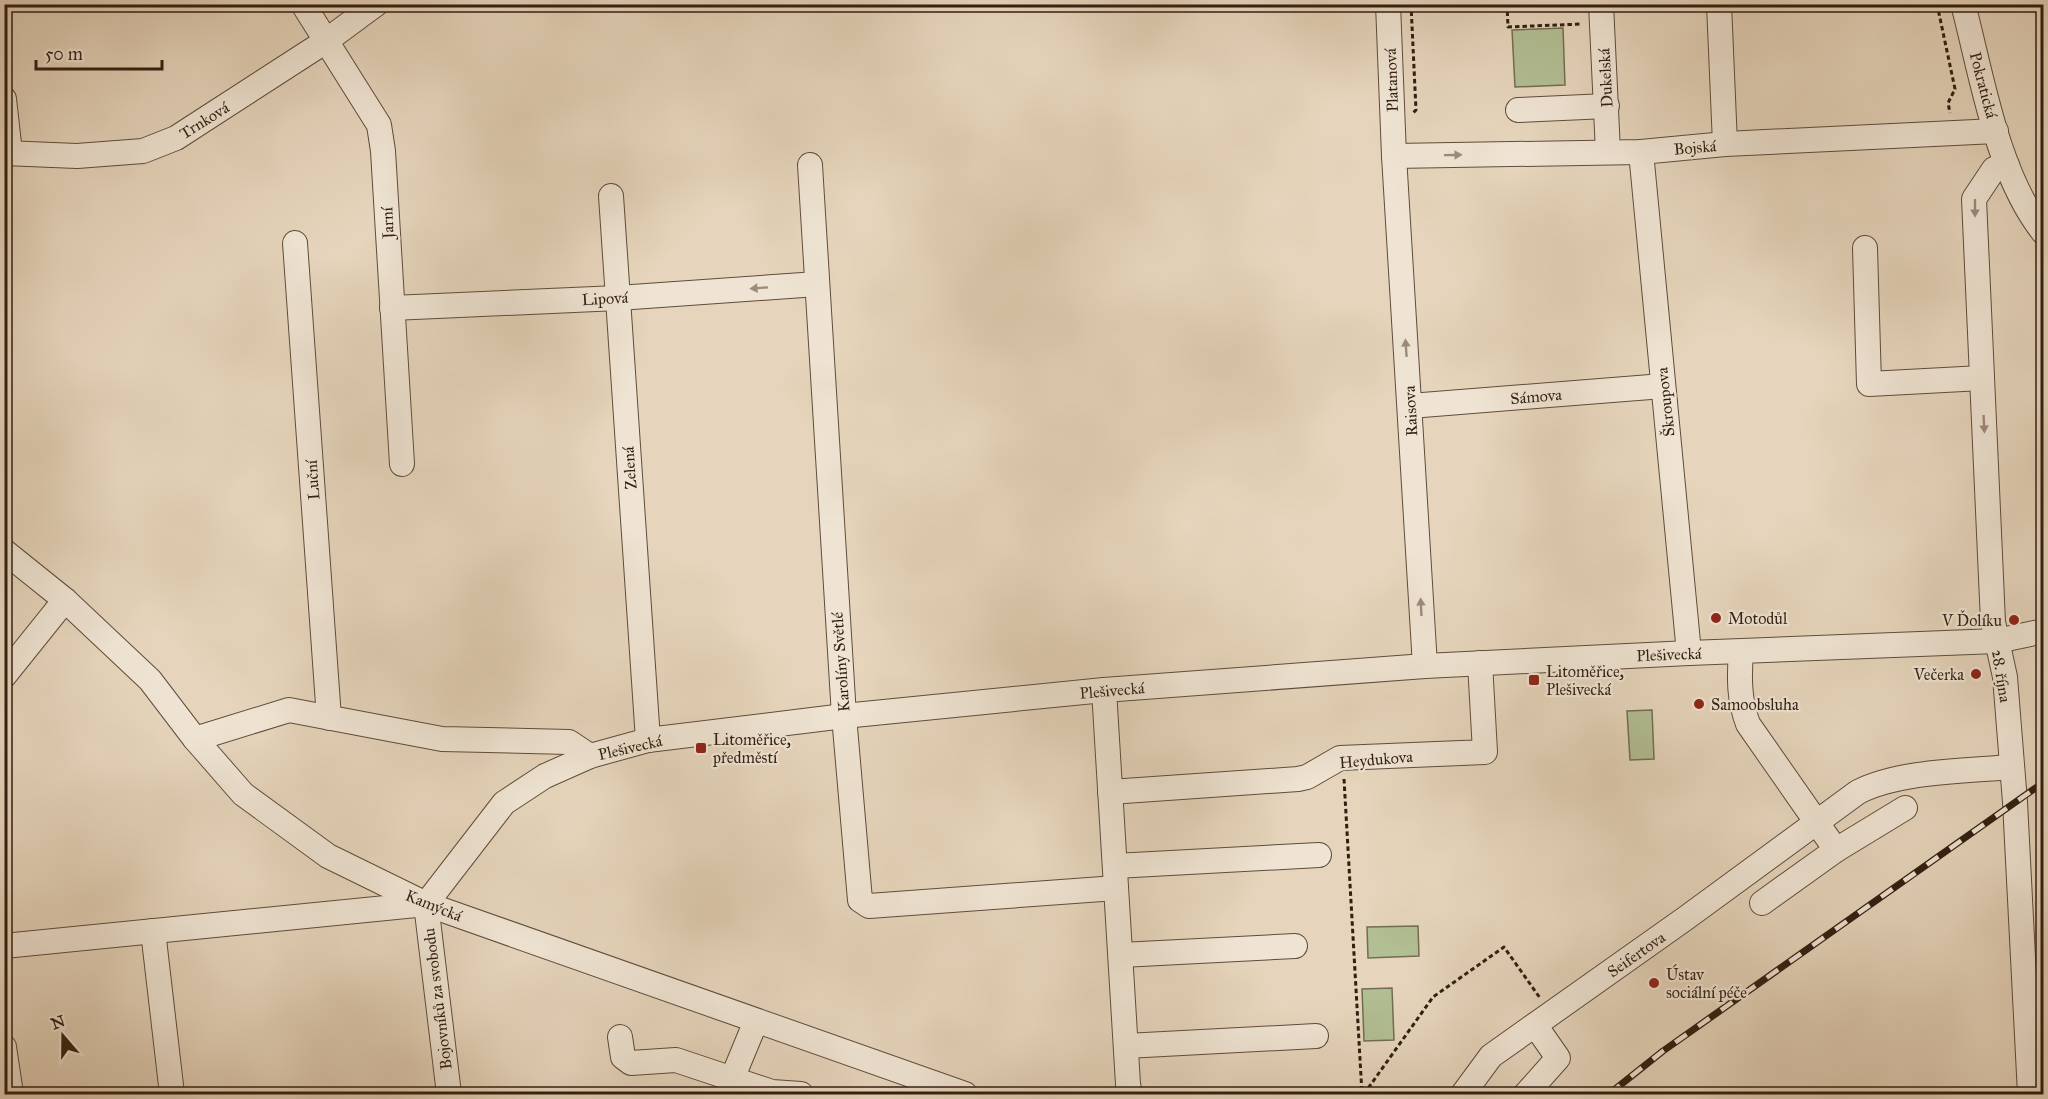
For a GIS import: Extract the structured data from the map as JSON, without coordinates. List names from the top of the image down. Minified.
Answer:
{"streets":{"street":["Dukelská","Platanová","Pokratická","Trnková","Bojská","Jarní","Lipová","Sámova","Škroupova","Raisova","Zelená","Luční","Plešivecká","Karolíny Světlé","28. října","Heydukova","Kamýcká","Seifertova","Bojovníků za svobodu"]},"crossings":[["Dukelská","Bojská"],["Platanová","Bojská"],["Platanová","Raisova"],["Pokratická","Bojská"],["Pokratická","28. října"],["Trnková","Jarní"],["Bojská","Škroupova"],["Bojská","Raisova"],["Jarní","Lipová"],["Lipová","Zelená"],["Lipová","Karolíny Světlé"],["Sámova","Škroupova"],["Sámova","Raisova"],["Škroupova","Plešivecká"],["Raisova","Plešivecká"],["Zelená","Plešivecká"],["Luční","Plešivecká"],["Plešivecká","Karolíny Světlé"],["Plešivecká","28. října"],["Plešivecká","Heydukova"],["Plešivecká","Kamýcká"],["28. října","Seifertova"],["Kamýcká","Bojovníků za svobodu"]],"one_way":["Lipová","Raisova","28. října"],"places":{"other":["Motodůl","V Ďolíku","Večerka","Samoobsluha","Ústav sociální péče"],"transit":["Litoměřice, Plešivecká","Litoměřice, předměstí"]},"scale_bar":"50 m","north":"top"}
